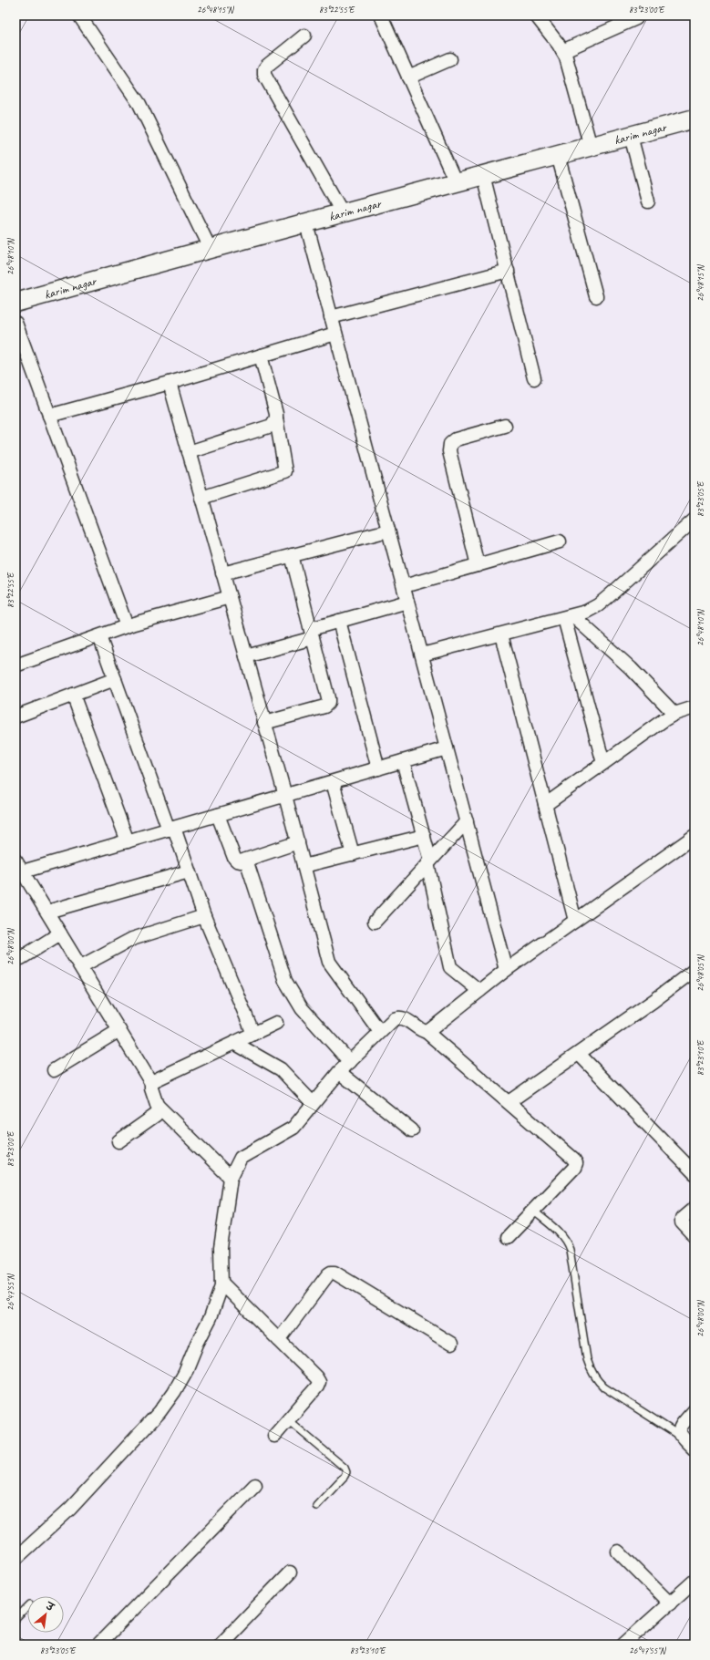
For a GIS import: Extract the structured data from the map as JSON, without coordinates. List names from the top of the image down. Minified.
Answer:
{"streets":{"street":["karim nagar"]},"north":"top right","coordinates":["26°48'15\"N","83°22'55\"E","83°23'00\"E","26°48'10\"N","83°23'05\"E","26°48'00\"N","26°48'05\"N","83°23'10\"E","26°47'55\"N"]}
